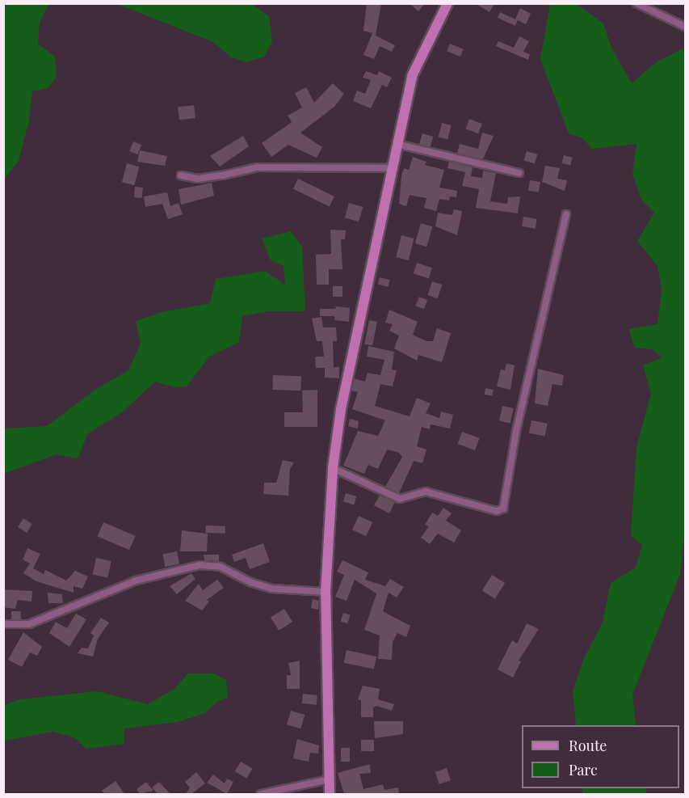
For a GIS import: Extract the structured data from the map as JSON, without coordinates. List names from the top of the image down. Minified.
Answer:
{"legend":["Route","Parc"]}
